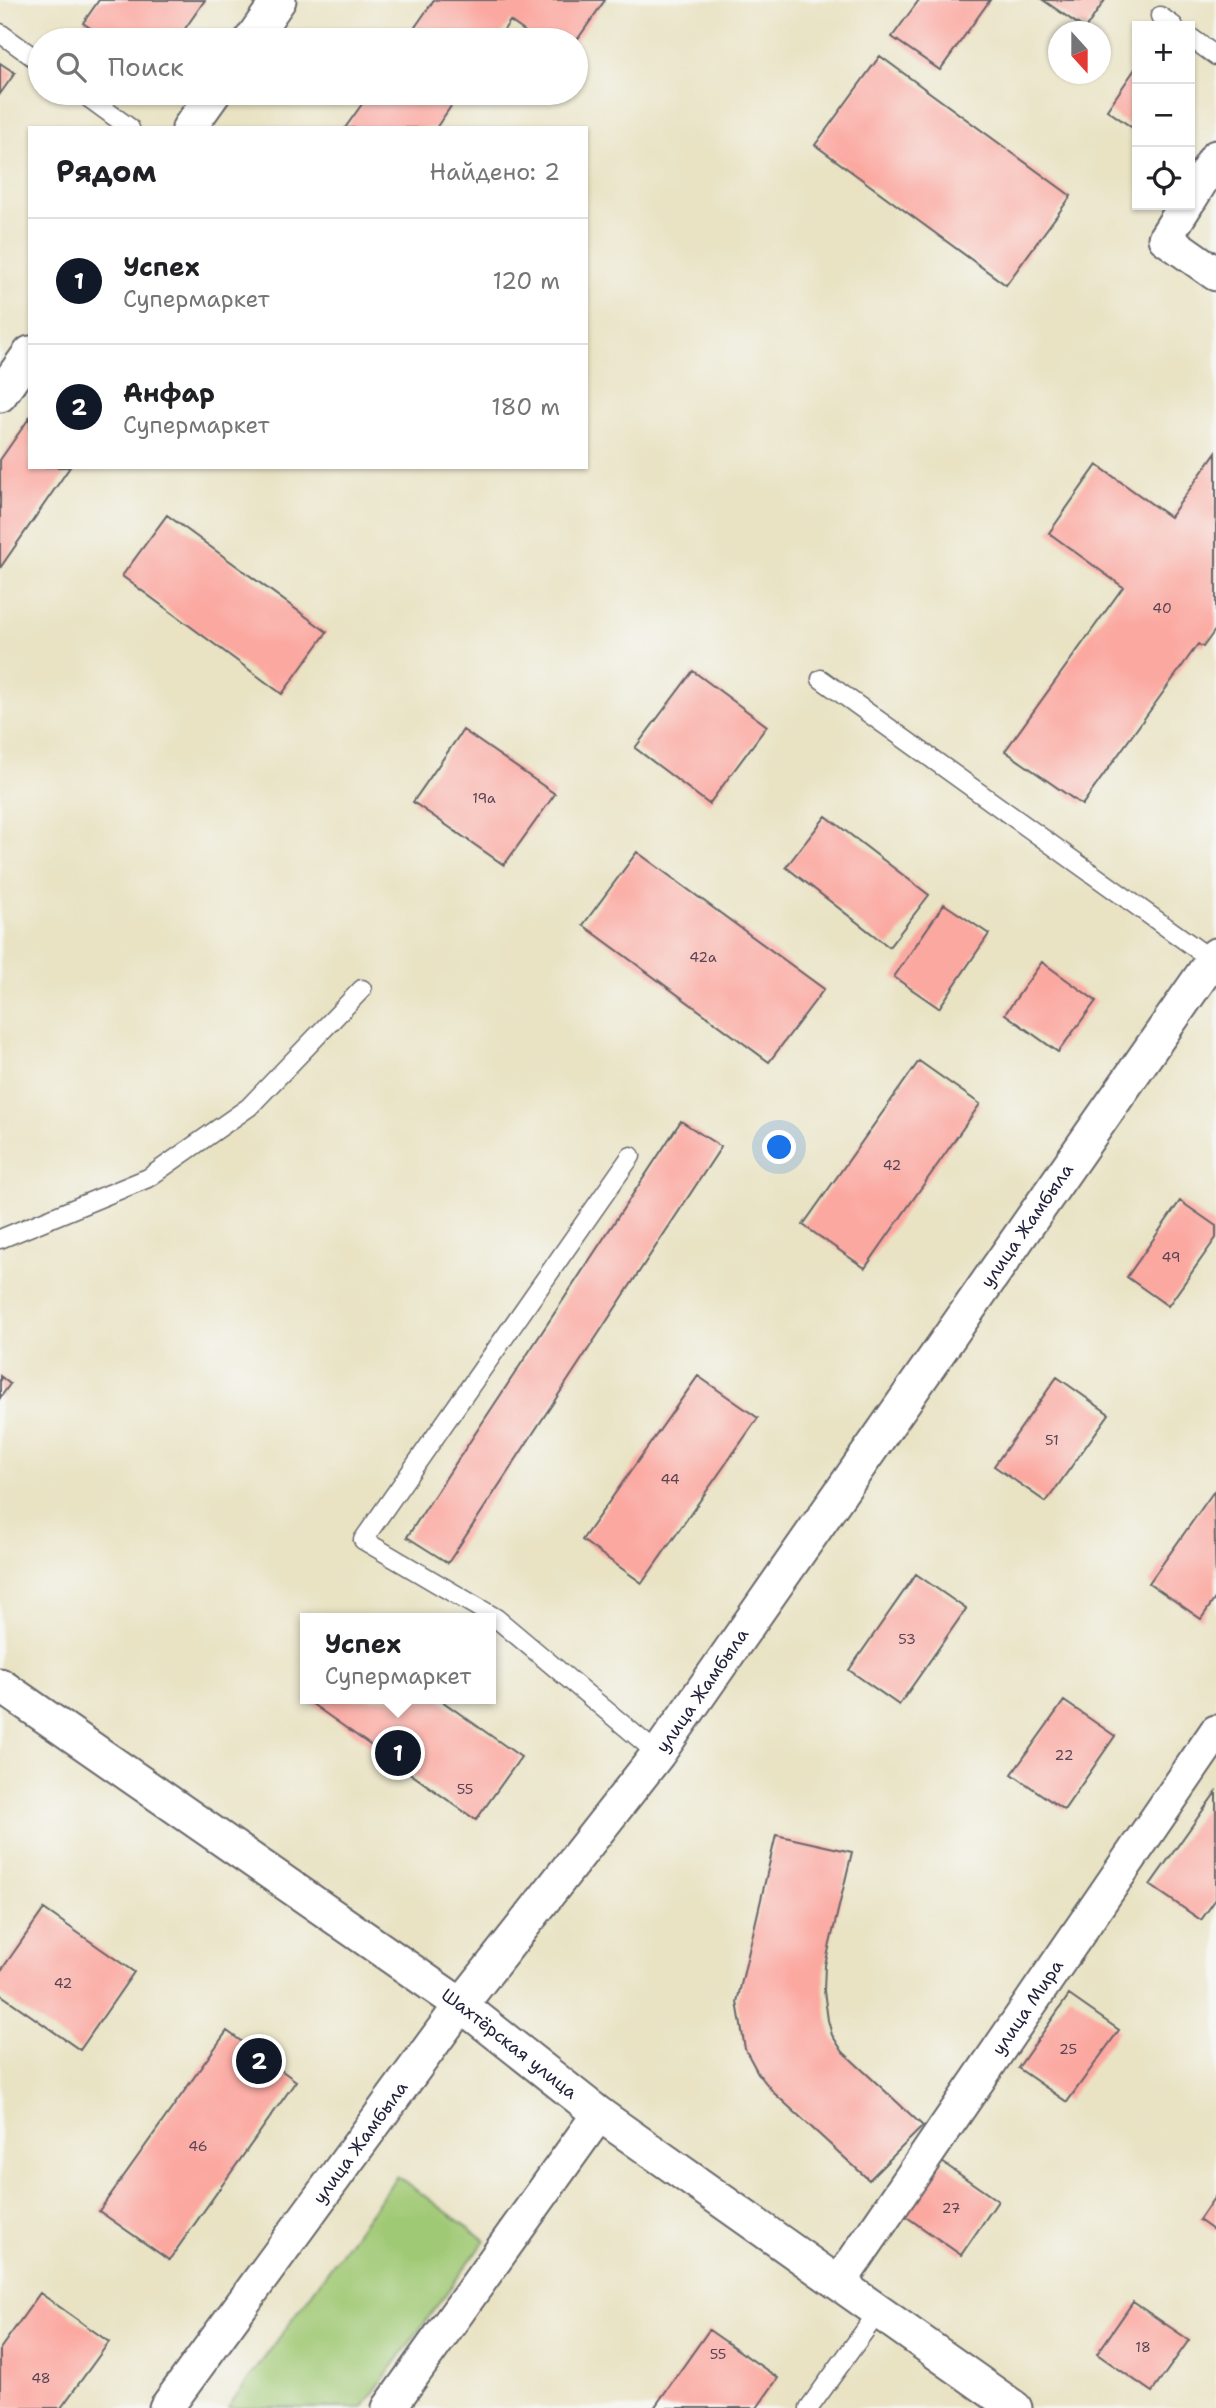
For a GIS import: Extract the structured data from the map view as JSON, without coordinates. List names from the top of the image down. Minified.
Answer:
{"streets":{"street":["улица Жамбыла","улица Мира","Шахтёрская улица"]},"crossings":[["улица Жамбыла","Шахтёрская улица"],["улица Мира","Шахтёрская улица"]],"house_numbers":["40","19a","42а","42","49","51","44","53","22","55","42","25","46","27","18","55","48"],"north":"bottom","page":{"map_buttons":["+","−"],"search":"Поиск","heading":["Рядом","Найдено: 2"],"list":[{"mark":"1","name":"Успех","note":"Супермаркет","value":"120 m"},{"mark":"2","name":"Анфар","note":"Супермаркет","value":"180 m"}],"popup":["Успех","Супермаркет"],"pins":["1","2"]}}
